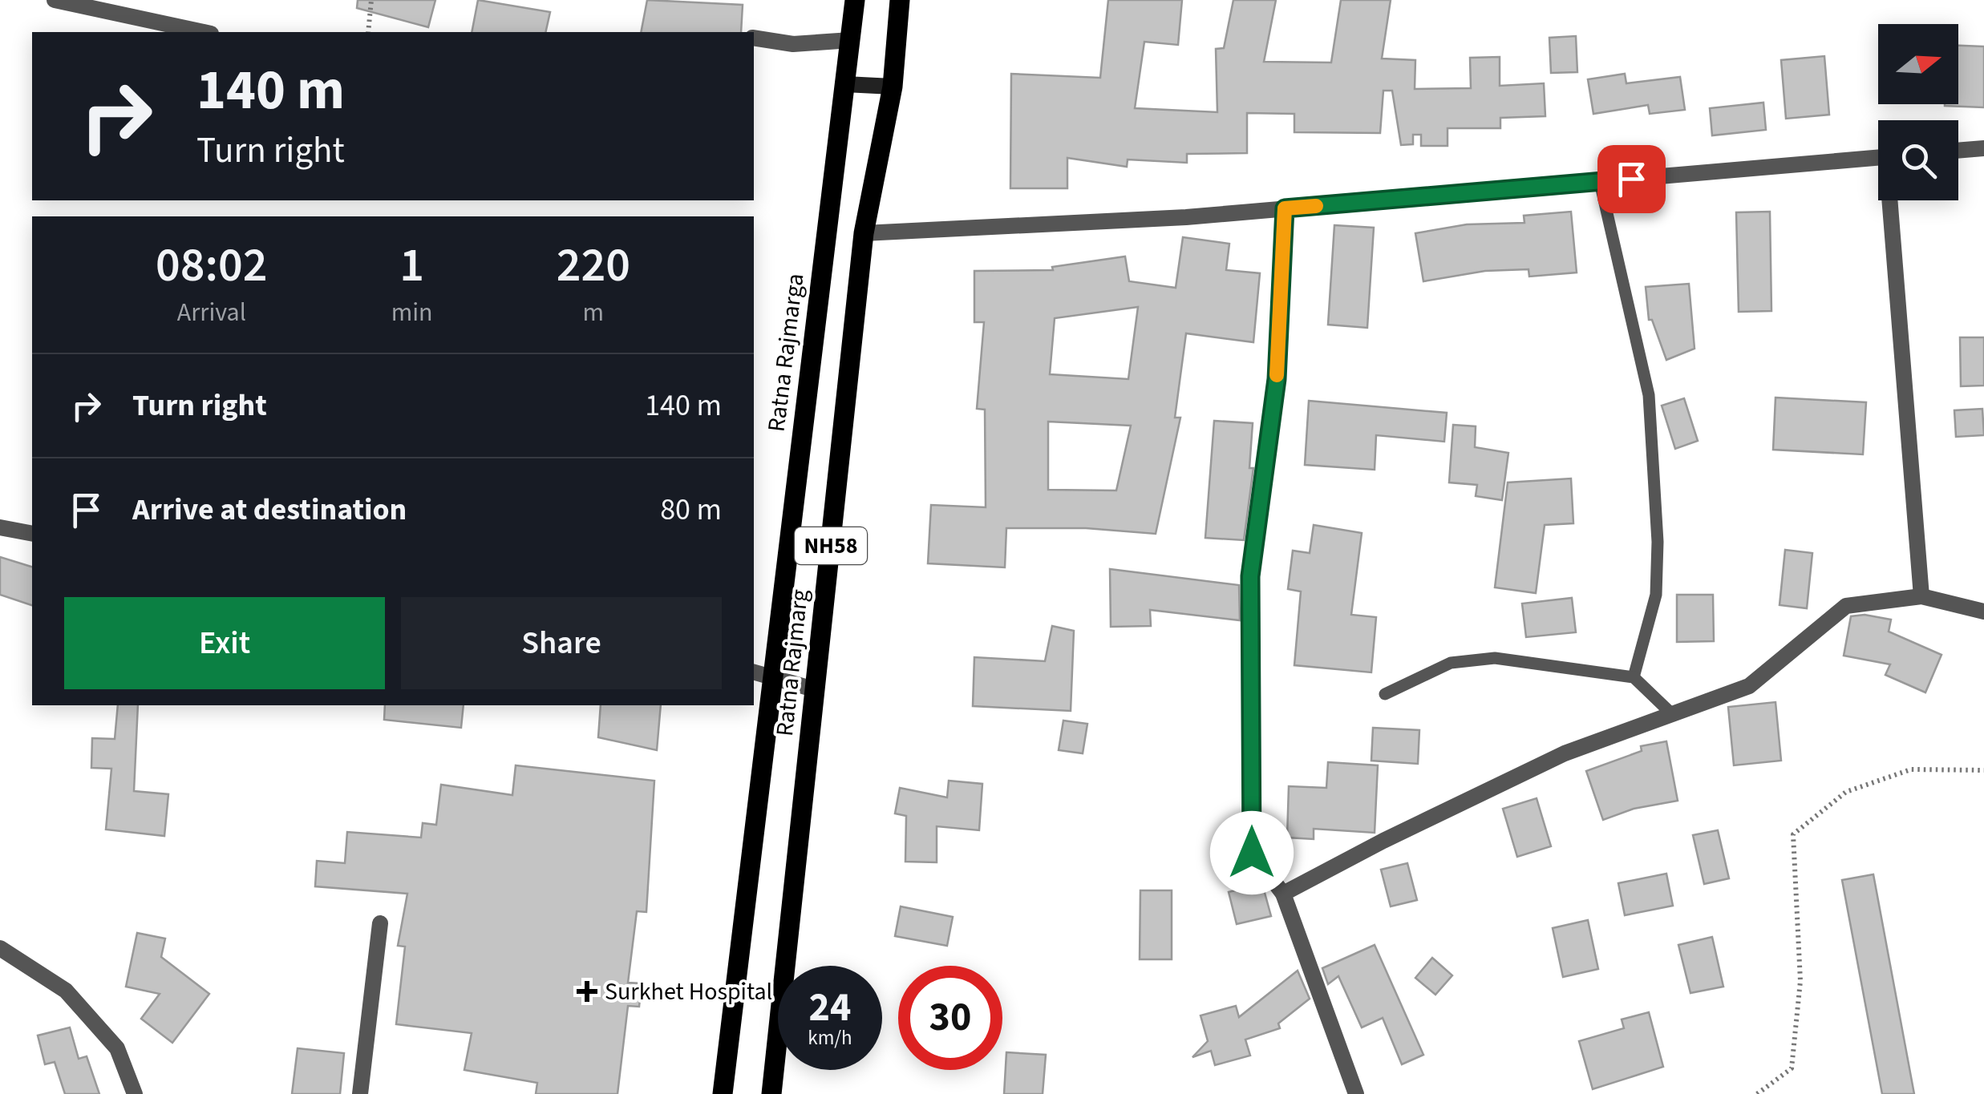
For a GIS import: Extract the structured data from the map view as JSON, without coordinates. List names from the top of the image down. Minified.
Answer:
{"streets":{"main road":["Ratna Rajmarga","NH58","Ratna Rajmarg"]},"places":{"health":["Surkhet Hospital"]},"north":"right","page":{"turn":["140 m","Turn right"],"eta":["08:02","Arrival","1","min","220","m"],"list":[{"name":"Turn right","value":"140 m"},{"name":"Arrive at destination","value":"80 m"}],"buttons":["Exit","Share"],"speed":"24 km/h","limit":"30"}}
